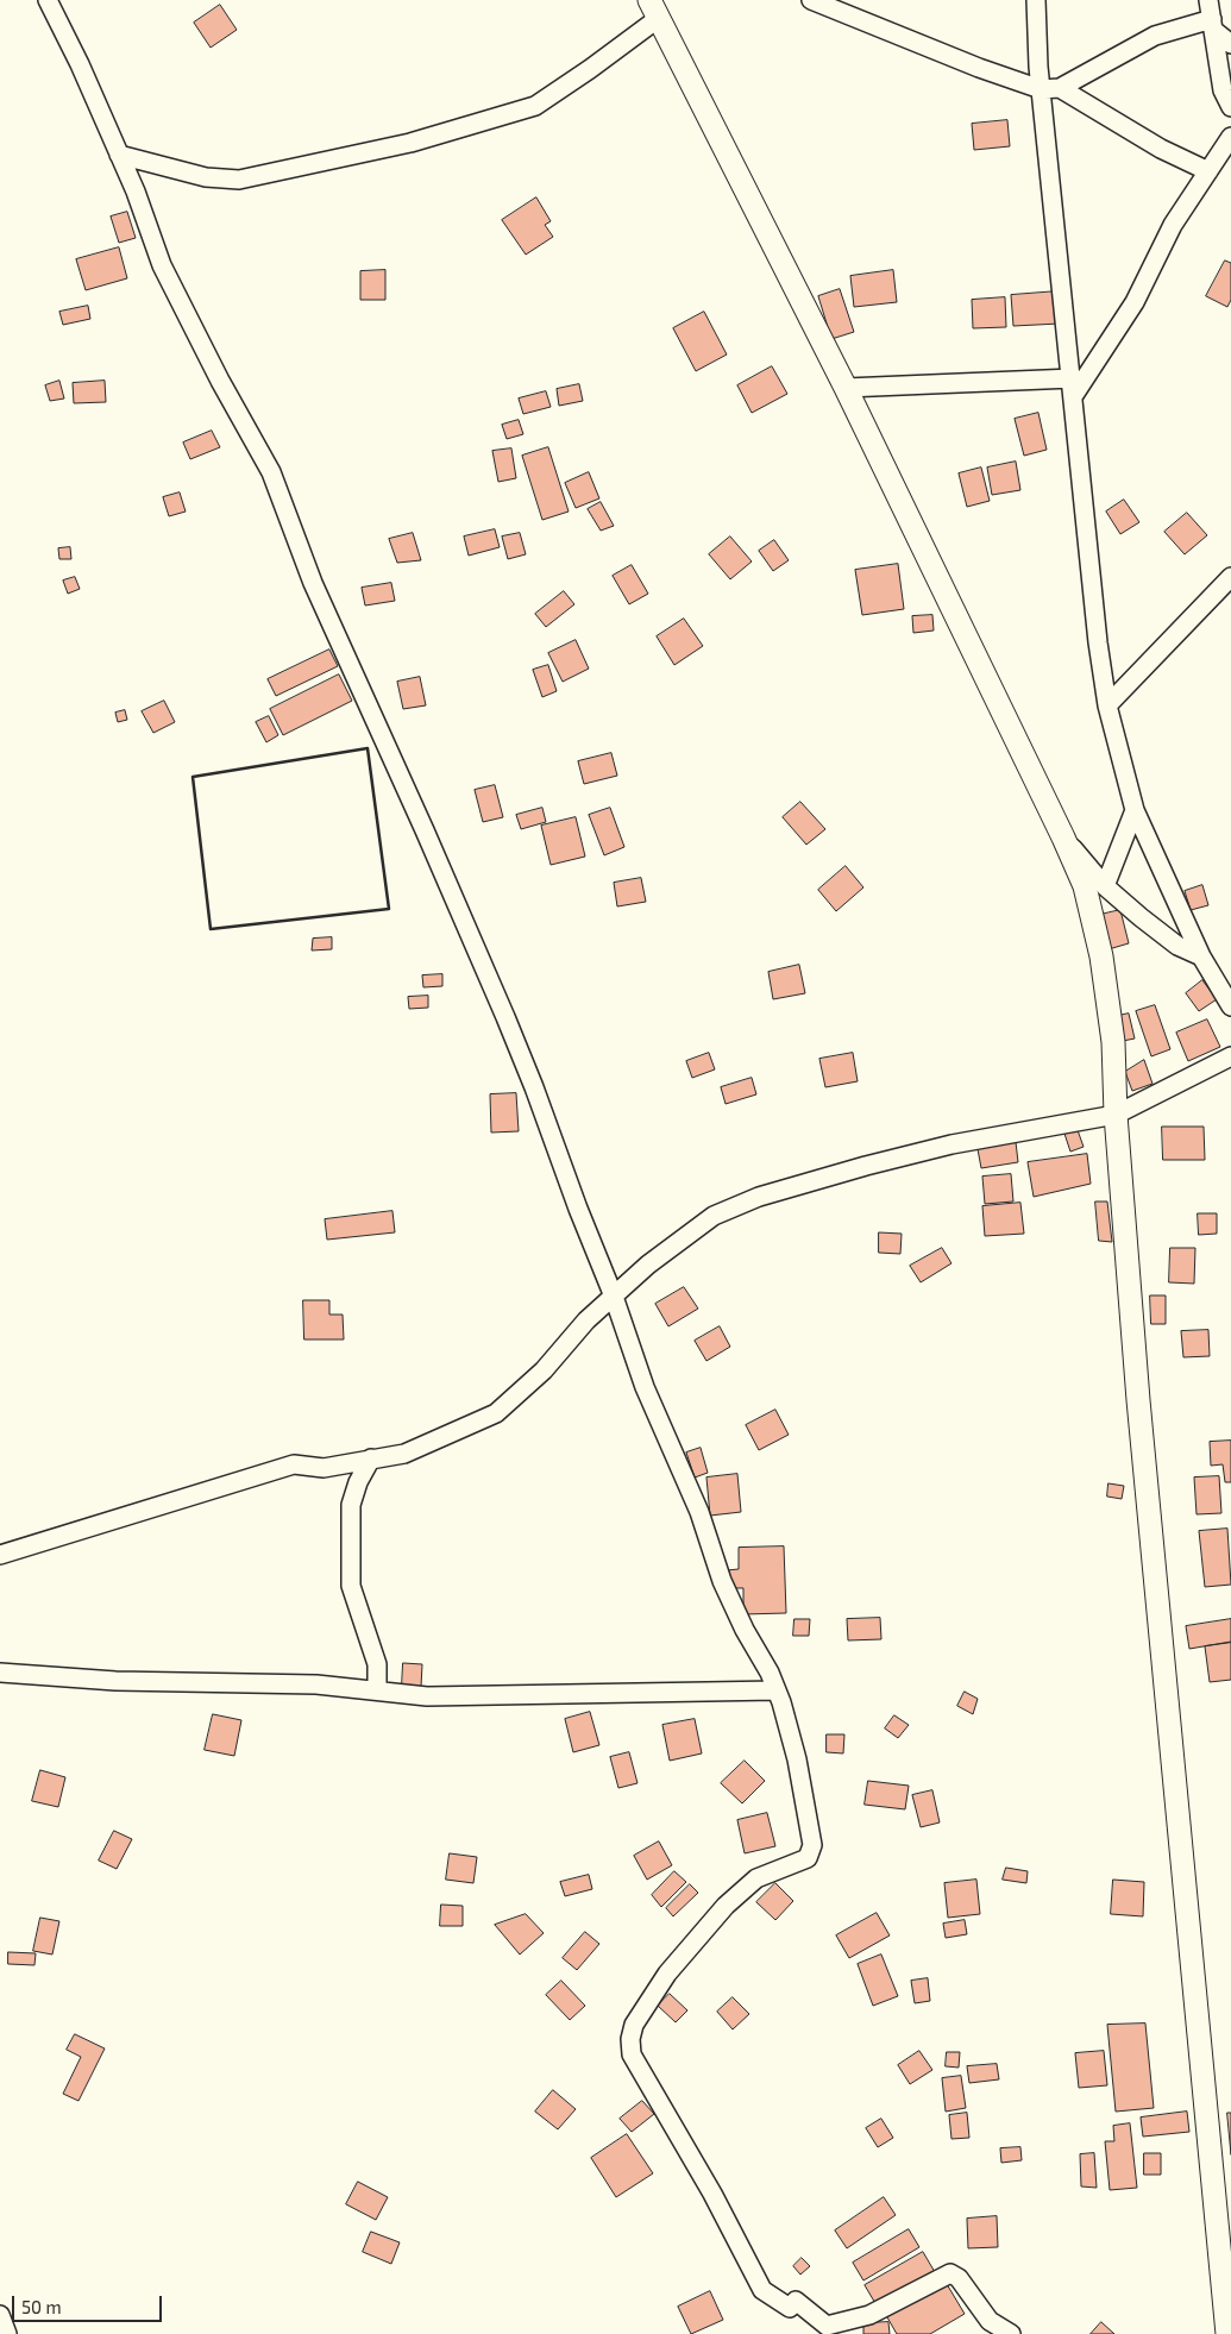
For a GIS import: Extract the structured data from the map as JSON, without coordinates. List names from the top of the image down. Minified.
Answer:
{"scale_bar":"50 m"}
